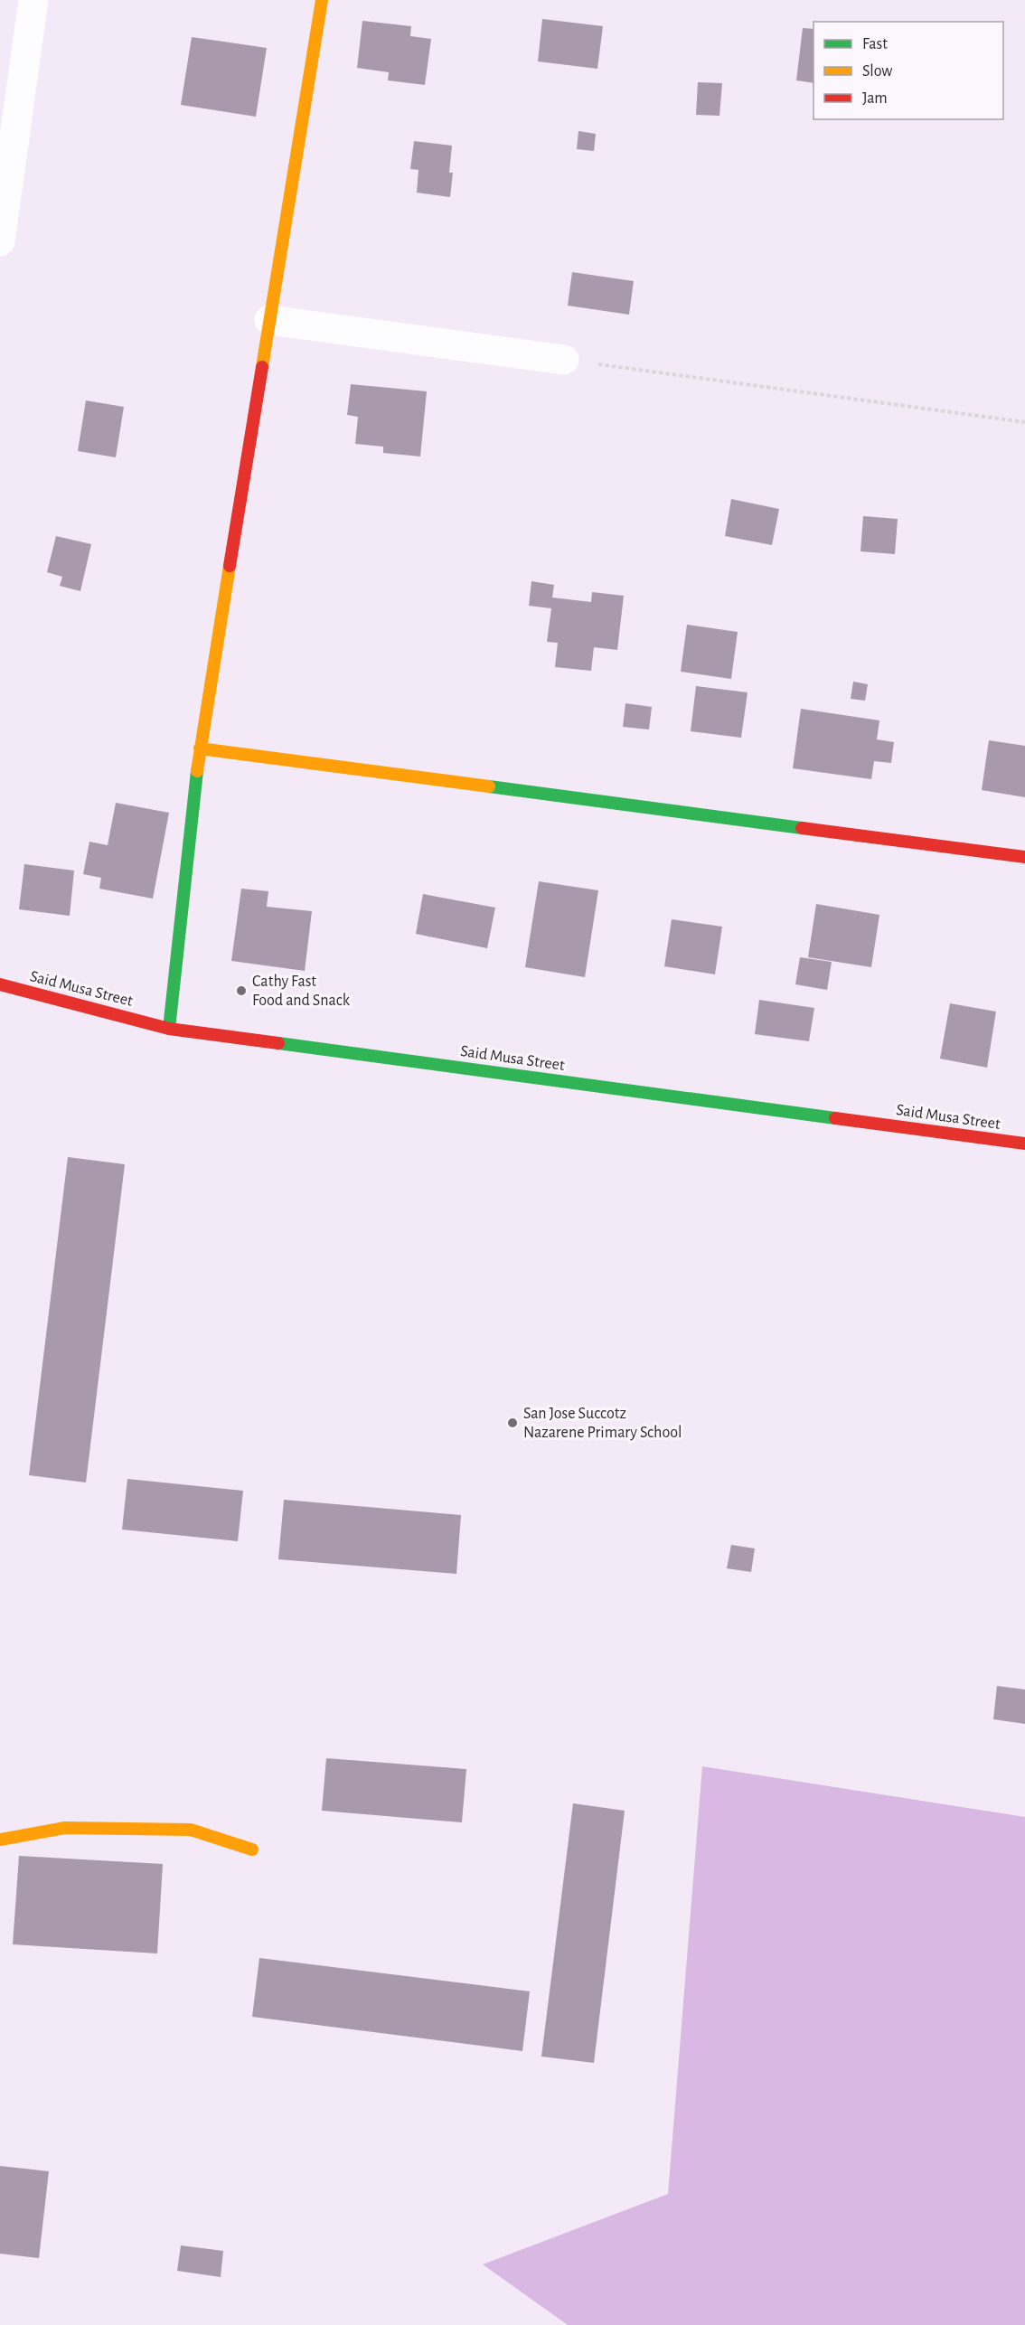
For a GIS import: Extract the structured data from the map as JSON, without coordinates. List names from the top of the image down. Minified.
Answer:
{"streets":{"street":["Said Musa Street"]},"places":["Cathy Fast Food and Snack","San Jose Succotz Nazarene Primary School"],"legend":["Fast","Slow","Jam"]}
